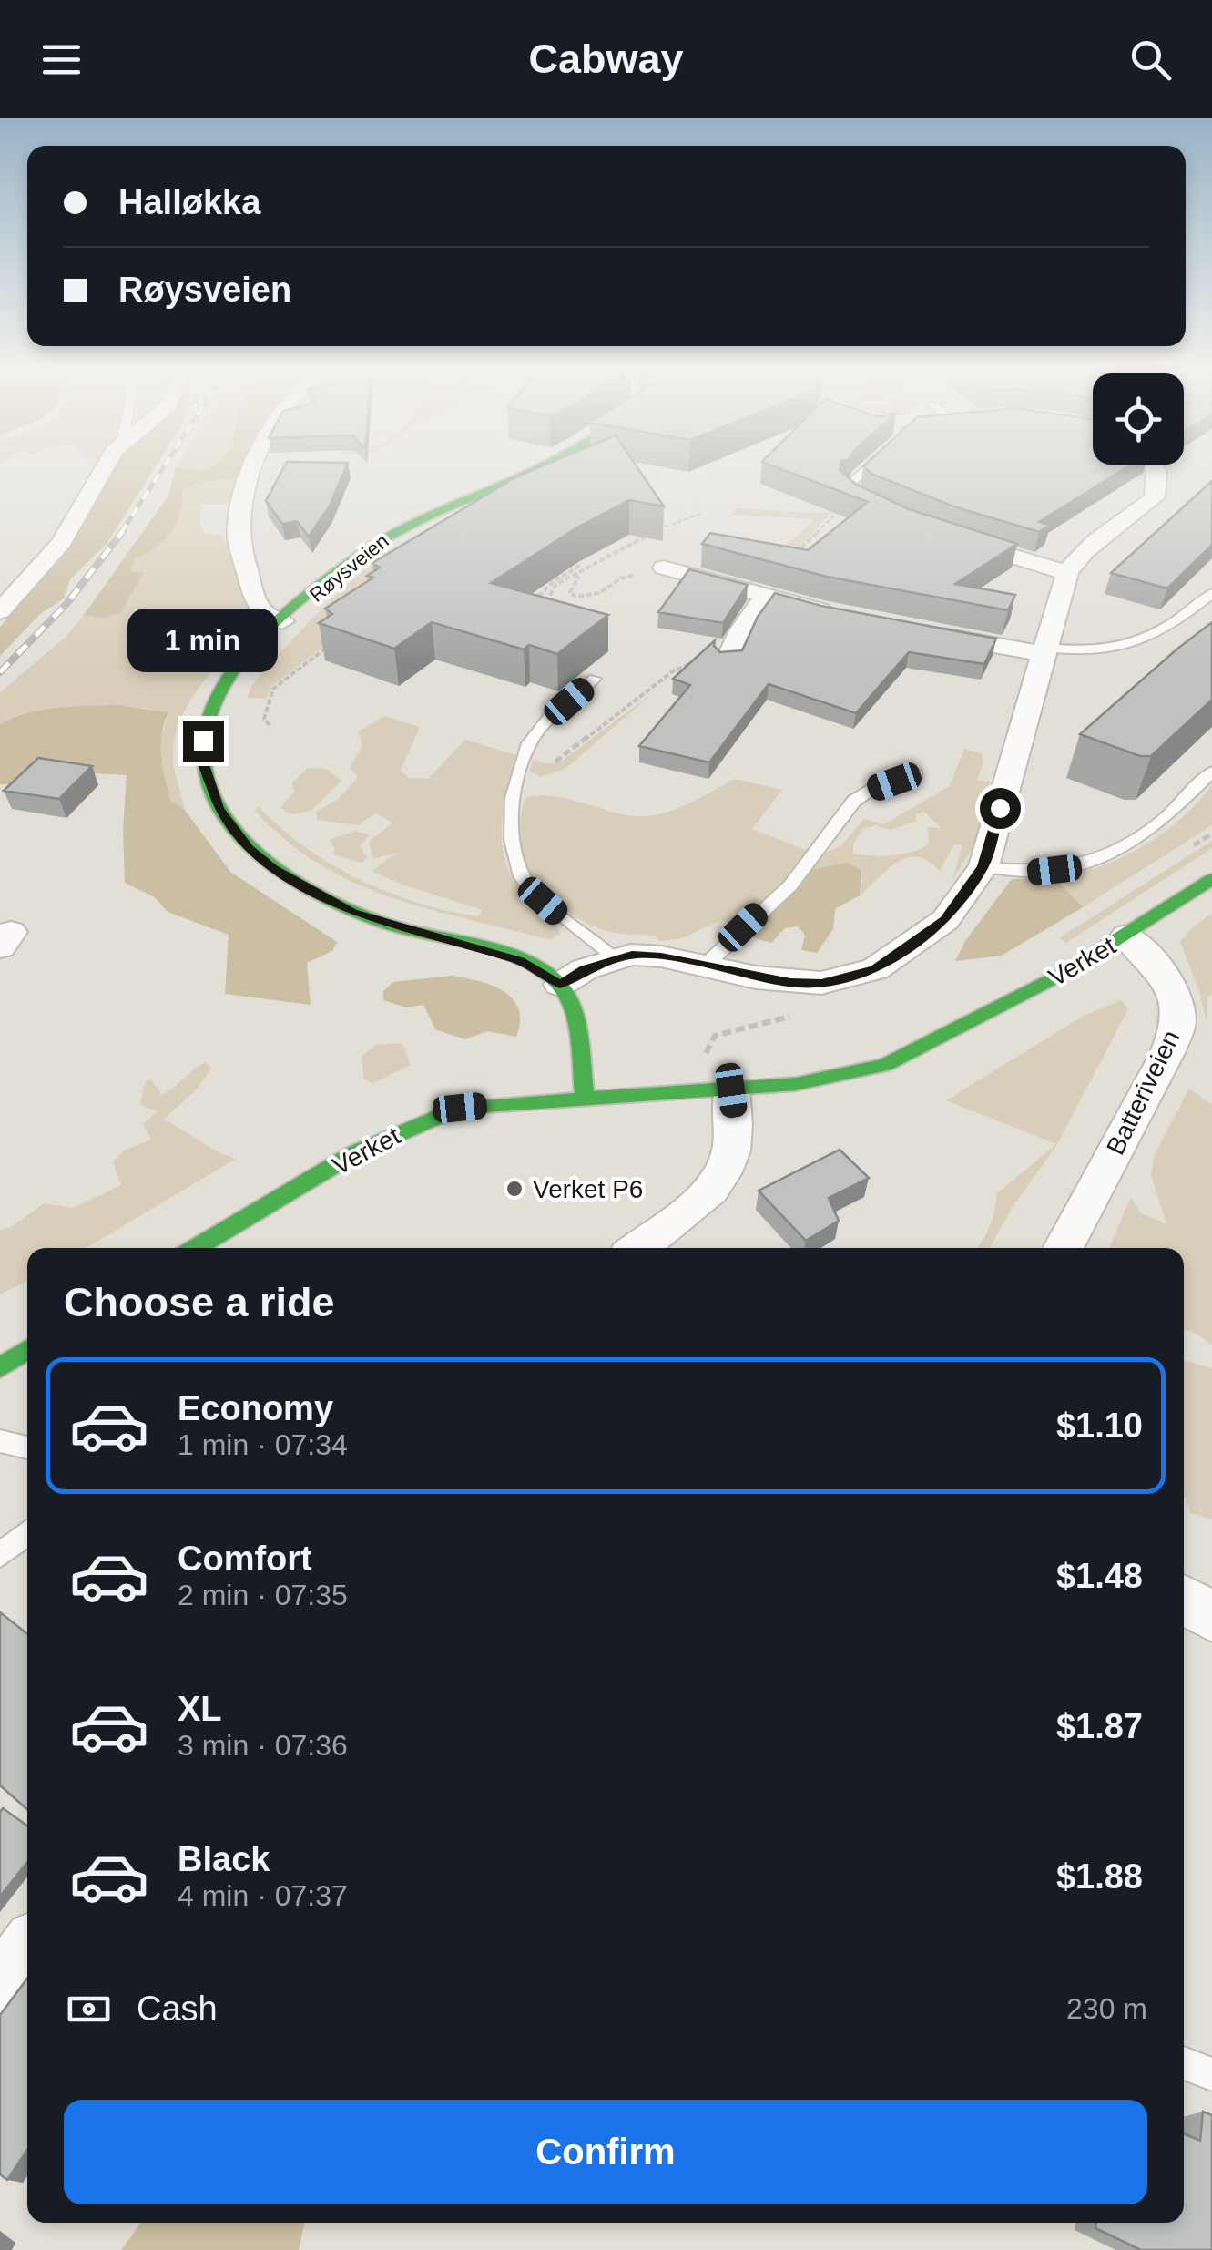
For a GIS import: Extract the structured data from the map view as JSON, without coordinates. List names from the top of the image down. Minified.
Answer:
{"streets":{"street":["Røysveien","Verket","Batteriveien"]},"crossings":[["Verket","Batteriveien"]],"places":["Verket P6"],"page":{"header":"Cabway","banner":["Halløkka","Røysveien"],"bubble":"1 min","heading":"Choose a ride","list":[{"name":"Economy","note":"1 min · 07:34","value":"$1.10"},{"name":"Comfort","note":"2 min · 07:35","value":"$1.48"},{"name":"XL","note":"3 min · 07:36","value":"$1.87"},{"name":"Black","note":"4 min · 07:37","value":"$1.88"}],"pay":["Cash","230 m"],"buttons":"Confirm"}}
